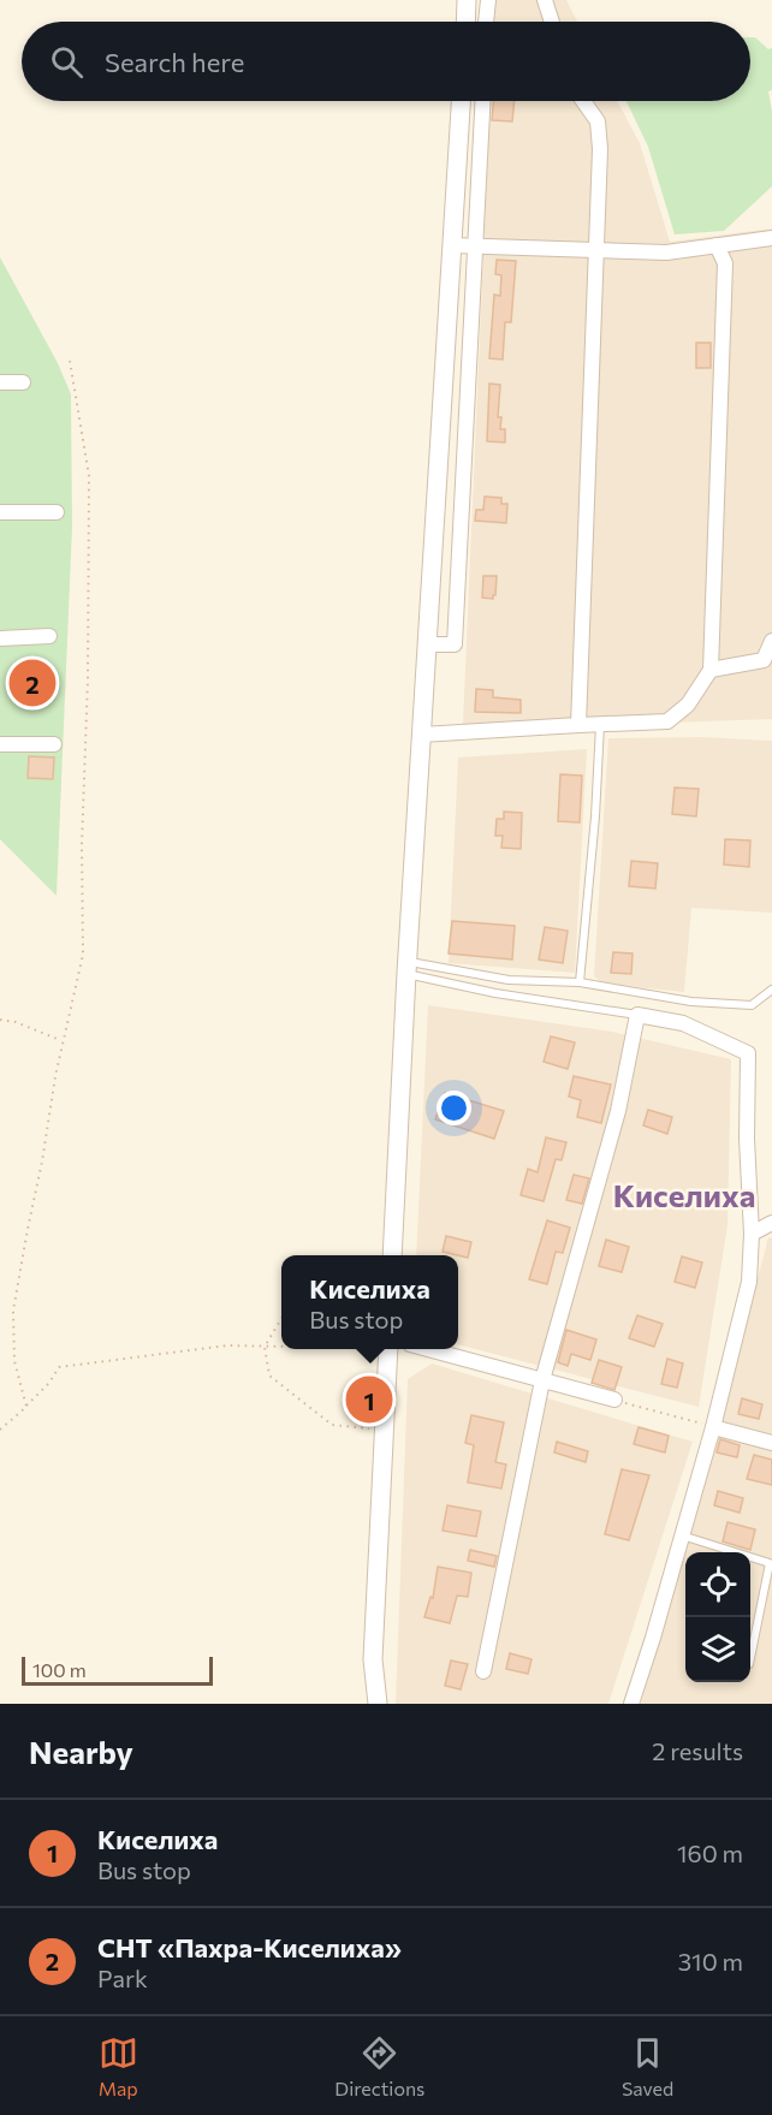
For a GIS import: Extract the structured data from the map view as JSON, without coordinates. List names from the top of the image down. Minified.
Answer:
{"districts":["Киселиха"],"scale_bar":"100 m","page":{"search":"Search here","pins":["2","1"],"popup":["Киселиха","Bus stop"],"scale":"100 m","heading":["Nearby","2 results"],"list":[{"mark":"1","name":"Киселиха","note":"Bus stop","value":"160 m"},{"mark":"2","name":"СНТ «Пахра-Киселиха»","note":"Park","value":"310 m"}],"nav":["Map","Directions","Saved"]}}
